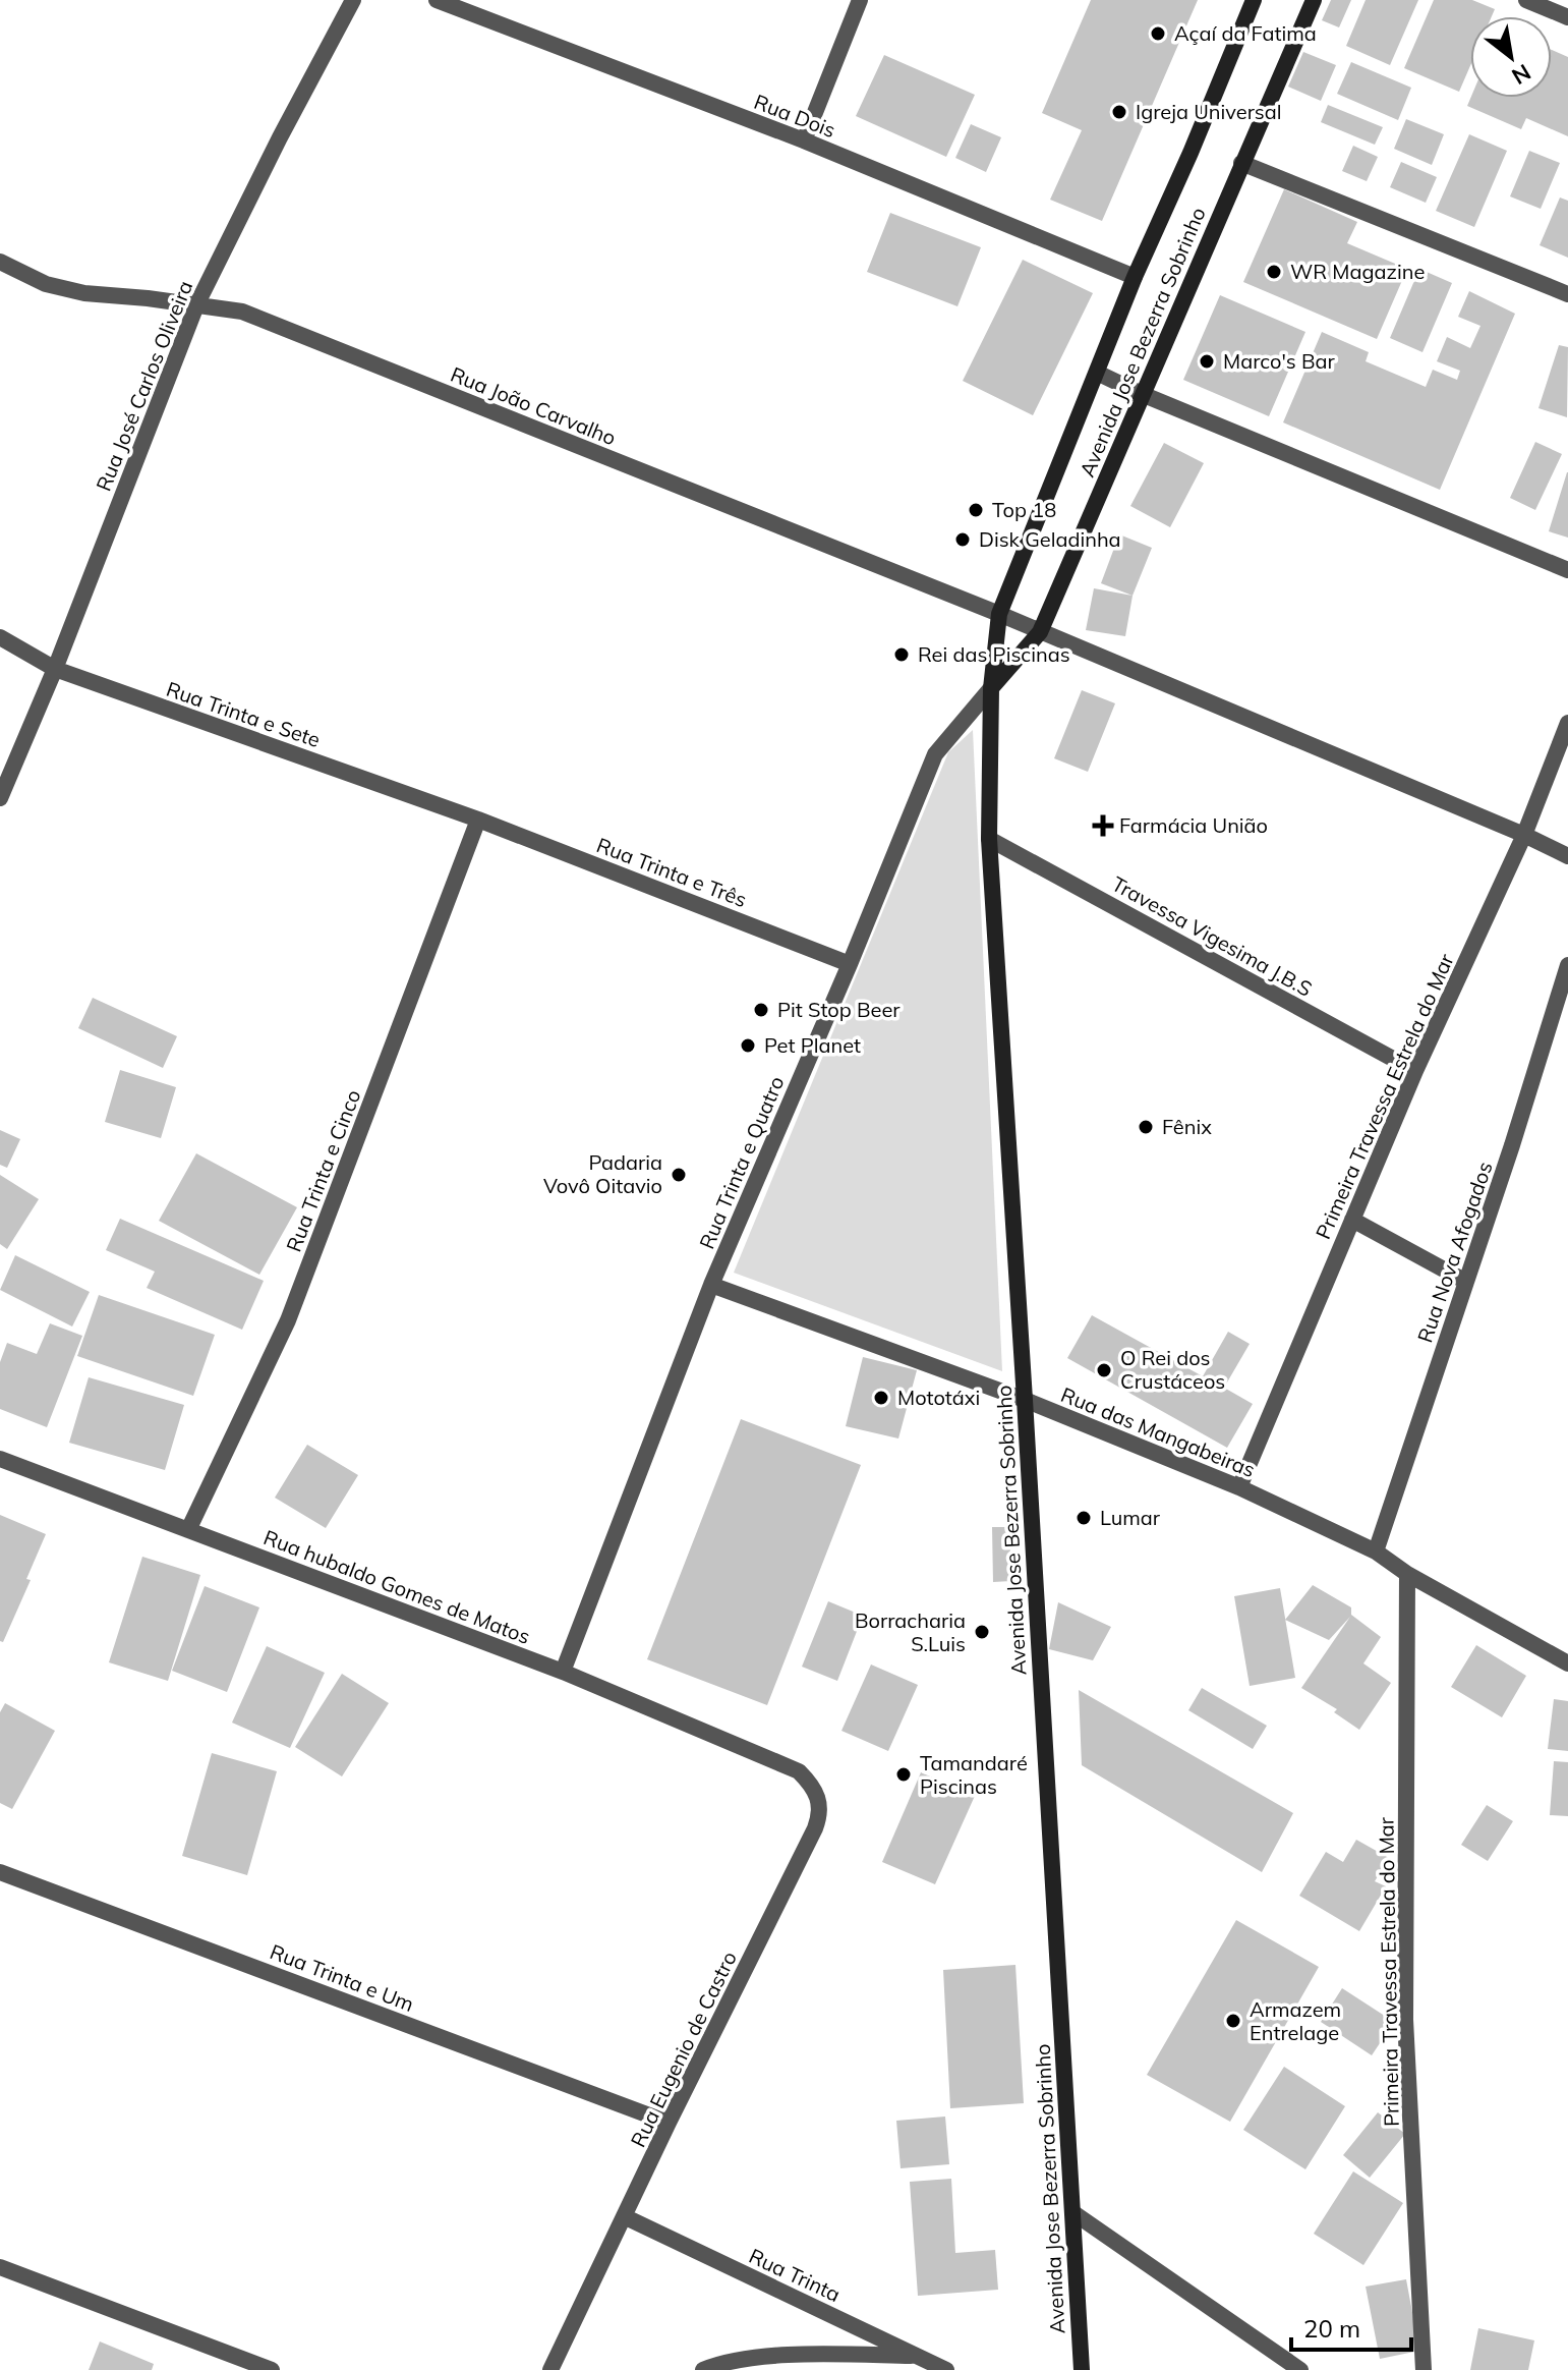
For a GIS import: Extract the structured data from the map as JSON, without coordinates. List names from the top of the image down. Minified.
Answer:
{"streets":{"main road":["Avenida Jose Bezerra Sobrinho"],"street":["Rua Dois","Rua José Carlos Oliveira","Rua João Carvalho","Rua Trinta e Sete","Rua Trinta e Três","Travessa Vigesima J.B.S","Primeira Travessa Estrela do Mar","Rua Trinta e Quatro","Rua Trinta e Cinco","Rua Nova Afogados","Rua das Mangabeiras","Rua hubaldo Gomes de Matos","Rua Trinta e Um","Rua Eugenio de Castro","Rua Trinta"]},"crossings":[["Rua Dois","Avenida Jose Bezerra Sobrinho"],["Avenida Jose Bezerra Sobrinho","Rua João Carvalho"],["Avenida Jose Bezerra Sobrinho","Travessa Vigesima J.B.S"],["Avenida Jose Bezerra Sobrinho","Rua Trinta e Quatro"],["Avenida Jose Bezerra Sobrinho","Rua das Mangabeiras"],["Rua José Carlos Oliveira","Rua João Carvalho"],["Rua José Carlos Oliveira","Rua Trinta e Sete"],["Rua João Carvalho","Primeira Travessa Estrela do Mar"],["Rua Trinta e Sete","Rua Trinta e Três"],["Rua Trinta e Sete","Rua Trinta e Cinco"],["Rua Trinta e Três","Rua Trinta e Quatro"],["Rua Trinta e Três","Rua Trinta e Cinco"],["Travessa Vigesima J.B.S","Primeira Travessa Estrela do Mar"],["Primeira Travessa Estrela do Mar","Rua das Mangabeiras"],["Rua Trinta e Quatro","Rua das Mangabeiras"],["Rua Trinta e Quatro","Rua hubaldo Gomes de Matos"],["Rua Trinta e Cinco","Rua hubaldo Gomes de Matos"],["Rua Nova Afogados","Rua das Mangabeiras"],["Rua hubaldo Gomes de Matos","Rua Eugenio de Castro"],["Rua Trinta e Um","Rua Eugenio de Castro"],["Rua Eugenio de Castro","Rua Trinta"]],"places":{"other":["Açaí da Fatima","Igreja Universal","WR Magazine","Marco's Bar","Top 18","Disk Geladinha","Rei das Piscinas","Pit Stop Beer","Pet Planet","Fênix","Padaria Vovô Oitavio","O Rei dos Crustáceos","Mototáxi","Lumar","Borracharia S.Luis","Tamandaré Piscinas","Armazem Entrelage"],"health":["Farmácia União"]},"scale_bar":"20 m","north":"bottom right"}
